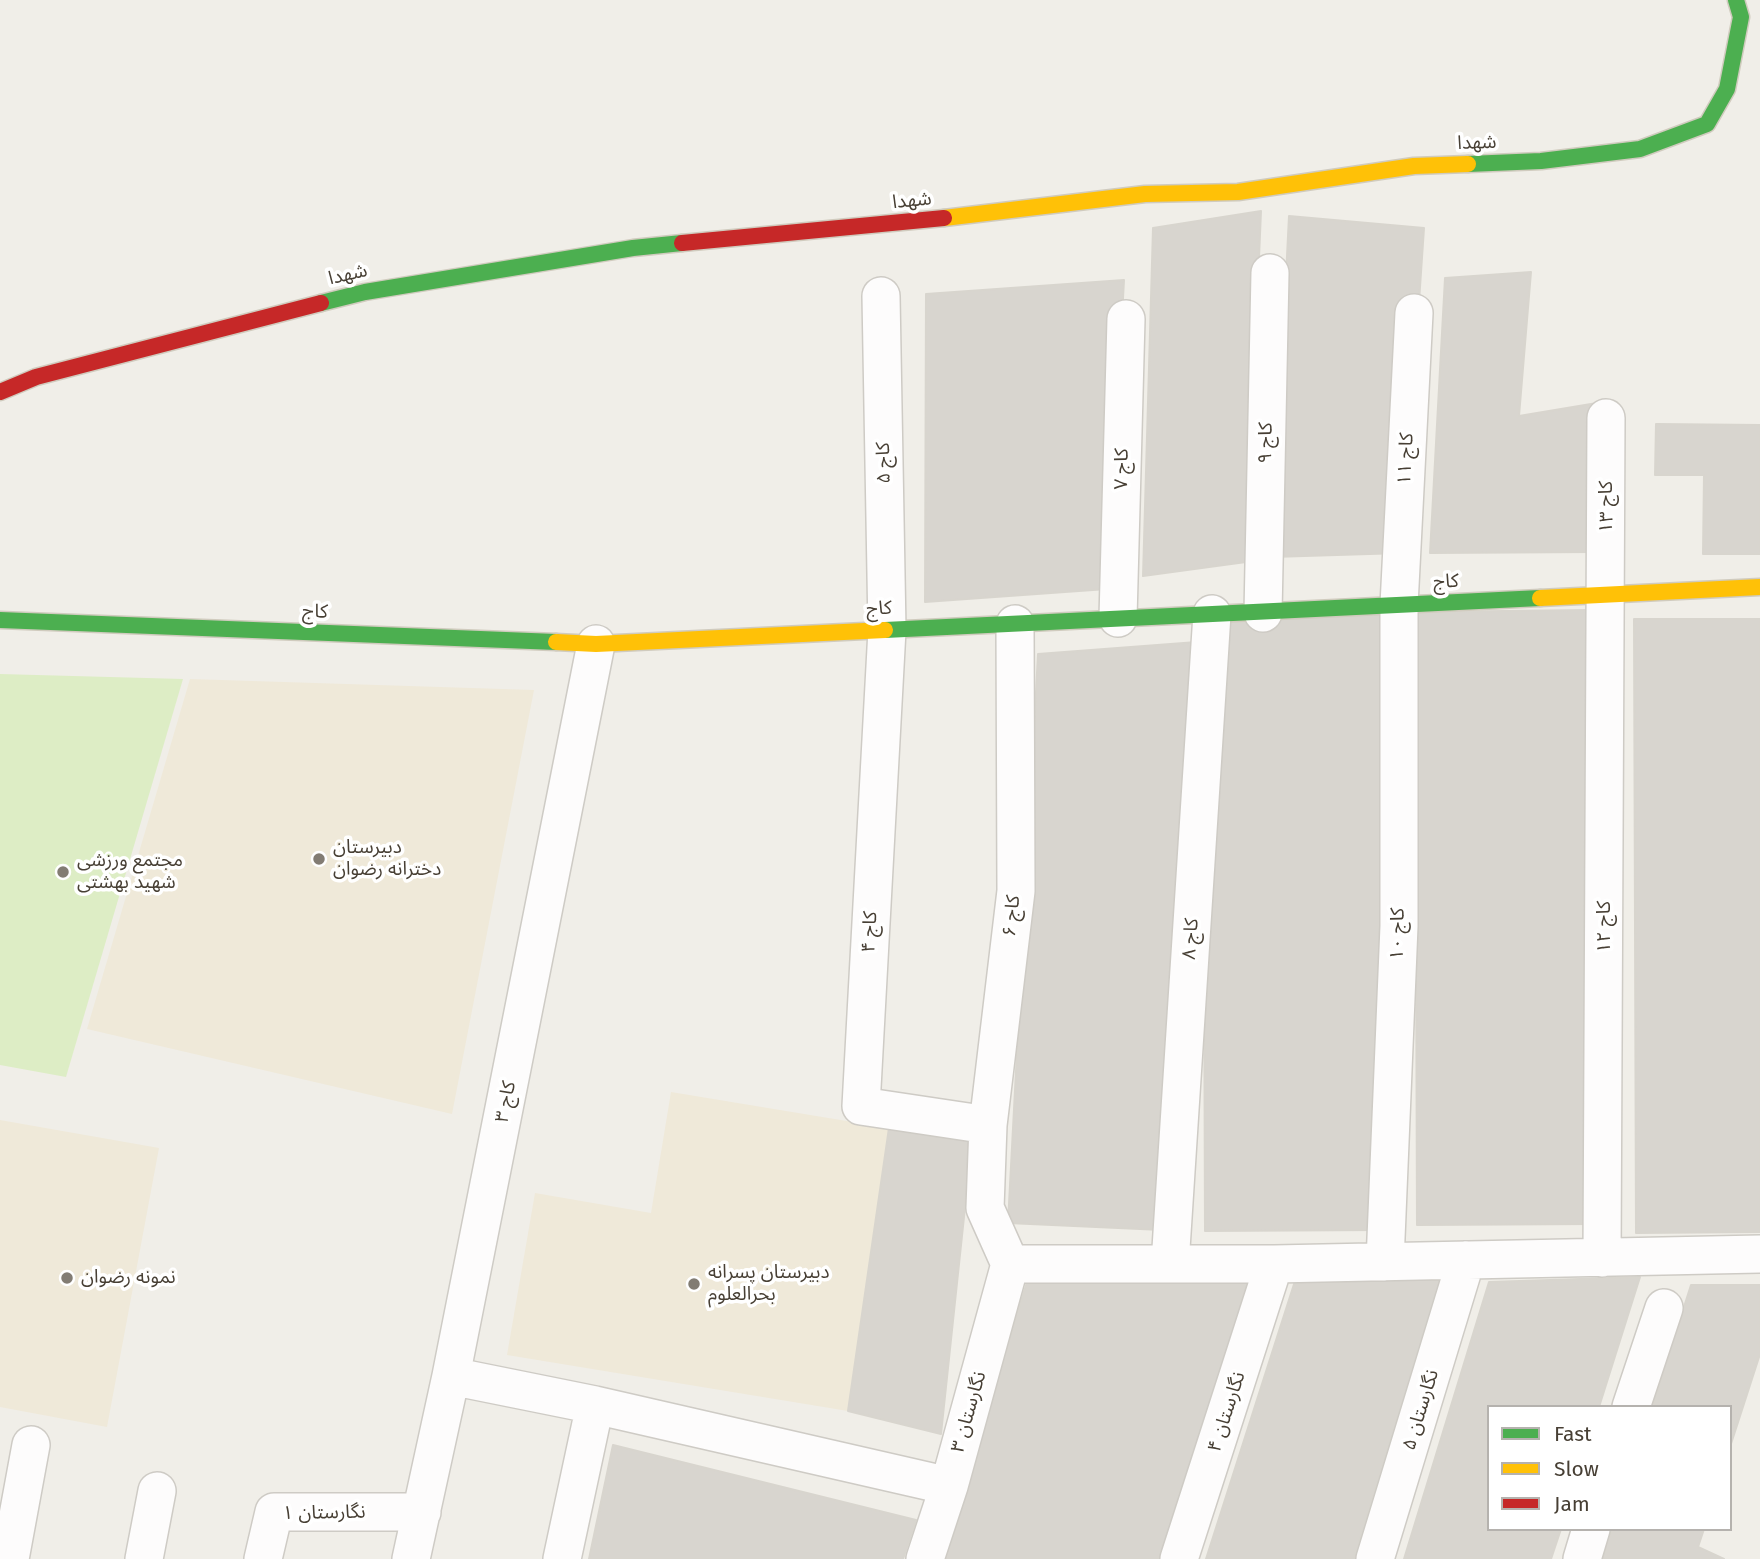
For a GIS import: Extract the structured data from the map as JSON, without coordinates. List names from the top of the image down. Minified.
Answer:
{"streets":{"street":["شهدا","کاج ۹","کاج ۱۱","کاج ۵","کاج ۷","کاج ۱۳","کاج","کاج ۶","کاج ۱۲","کاج ۴","کاج ۱۰","کاج ۸","کاج ۳","نگارستان ۵","نگارستان ۳","نگارستان ۴","نگارستان ۱"]},"crossings":[["کاج ۹","کاج"],["کاج ۱۱","کاج"],["کاج ۱۱","کاج ۱۰"],["کاج ۵","کاج"],["کاج ۵","کاج ۴"],["کاج ۷","کاج"],["کاج ۱۳","کاج"],["کاج ۱۳","کاج ۱۲"],["کاج","کاج ۶"],["کاج","کاج ۱۲"],["کاج","کاج ۴"],["کاج","کاج ۱۰"],["کاج","کاج ۸"],["کاج","کاج ۳"],["کاج ۶","کاج ۴"],["کاج ۶","نگارستان ۳"],["کاج ۳","نگارستان ۱"]],"places":["دبیرستان دخترانه رضوان","مجتمع ورزشی شهید بهشتی","نمونه رضوان","دبیرستان پسرانه بحرالعلوم"],"legend":["Fast","Slow","Jam"]}
